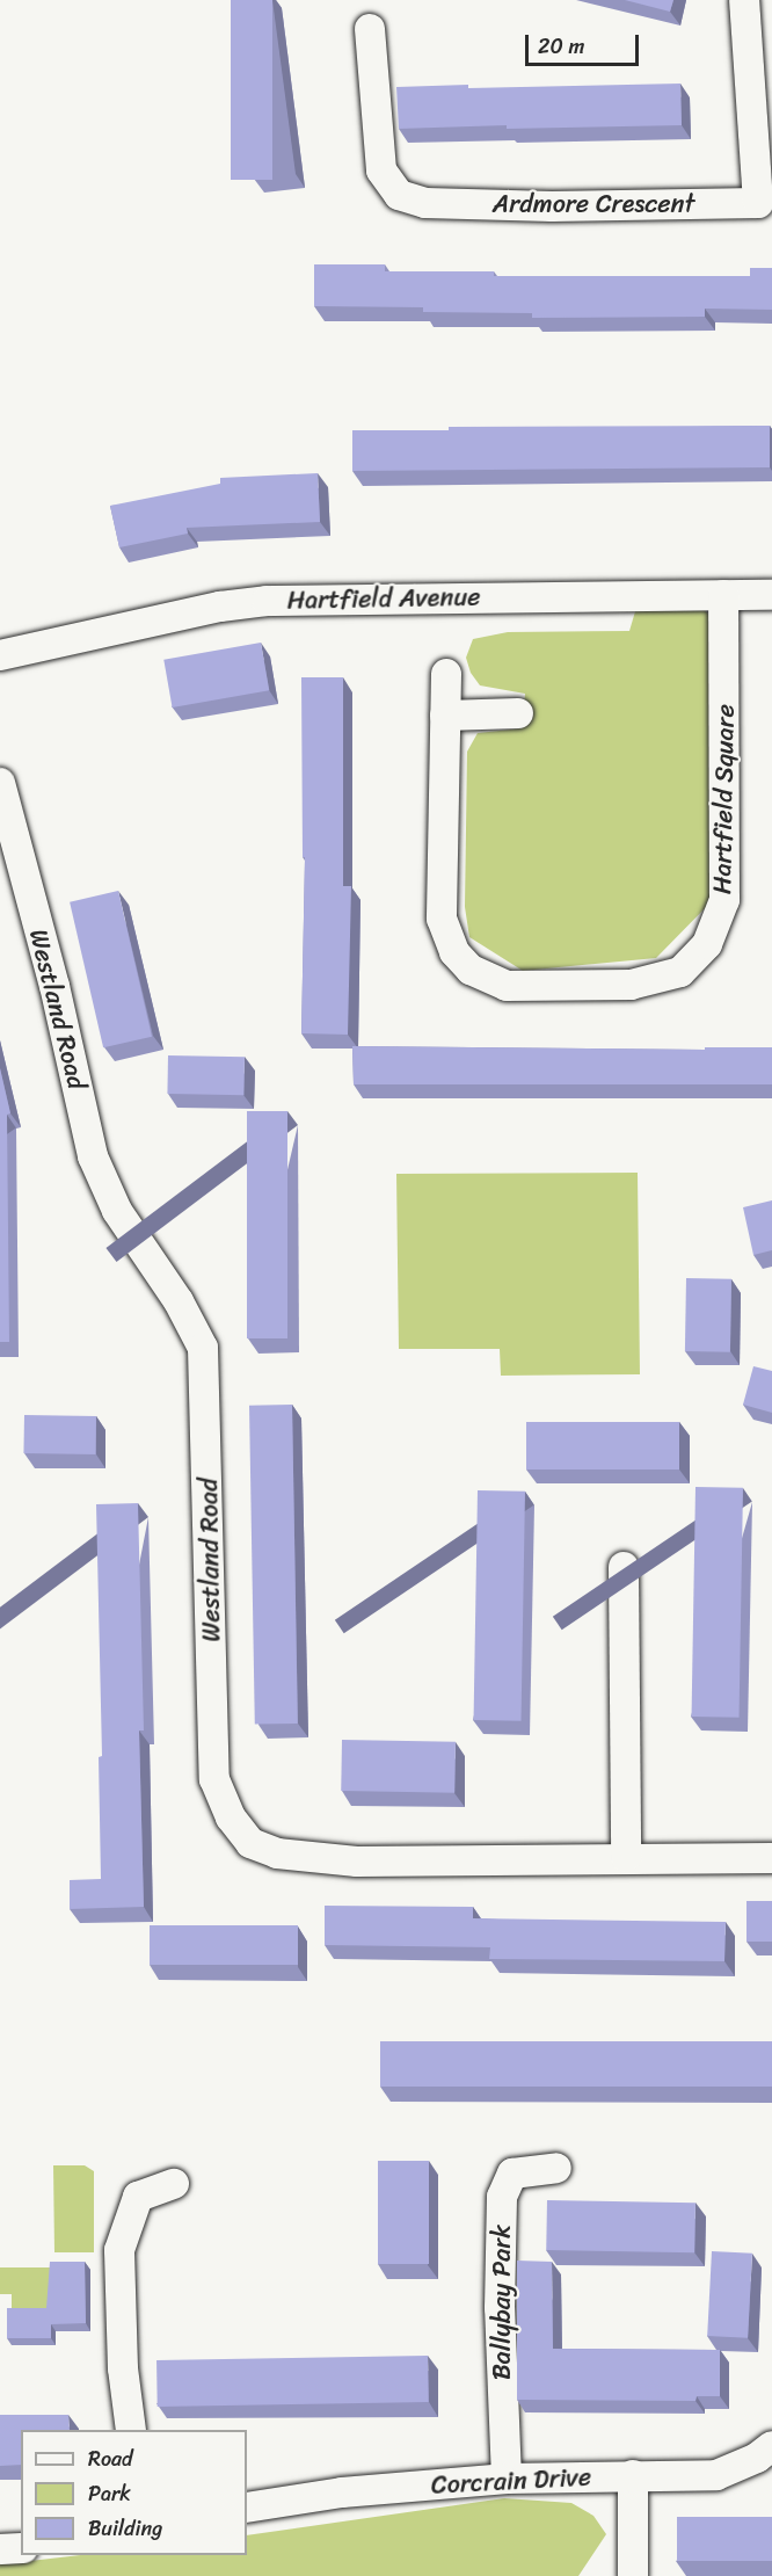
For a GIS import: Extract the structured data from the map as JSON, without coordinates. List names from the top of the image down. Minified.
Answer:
{"streets":{"street":["Ardmore Crescent","Hartfield Avenue","Hartfield Square","Westland Road","Ballybay Park","Corcrain Drive"]},"crossings":[["Hartfield Avenue","Hartfield Square"],["Ballybay Park","Corcrain Drive"]],"legend":["Road","Park","Building"],"scale_bar":"20 m"}
